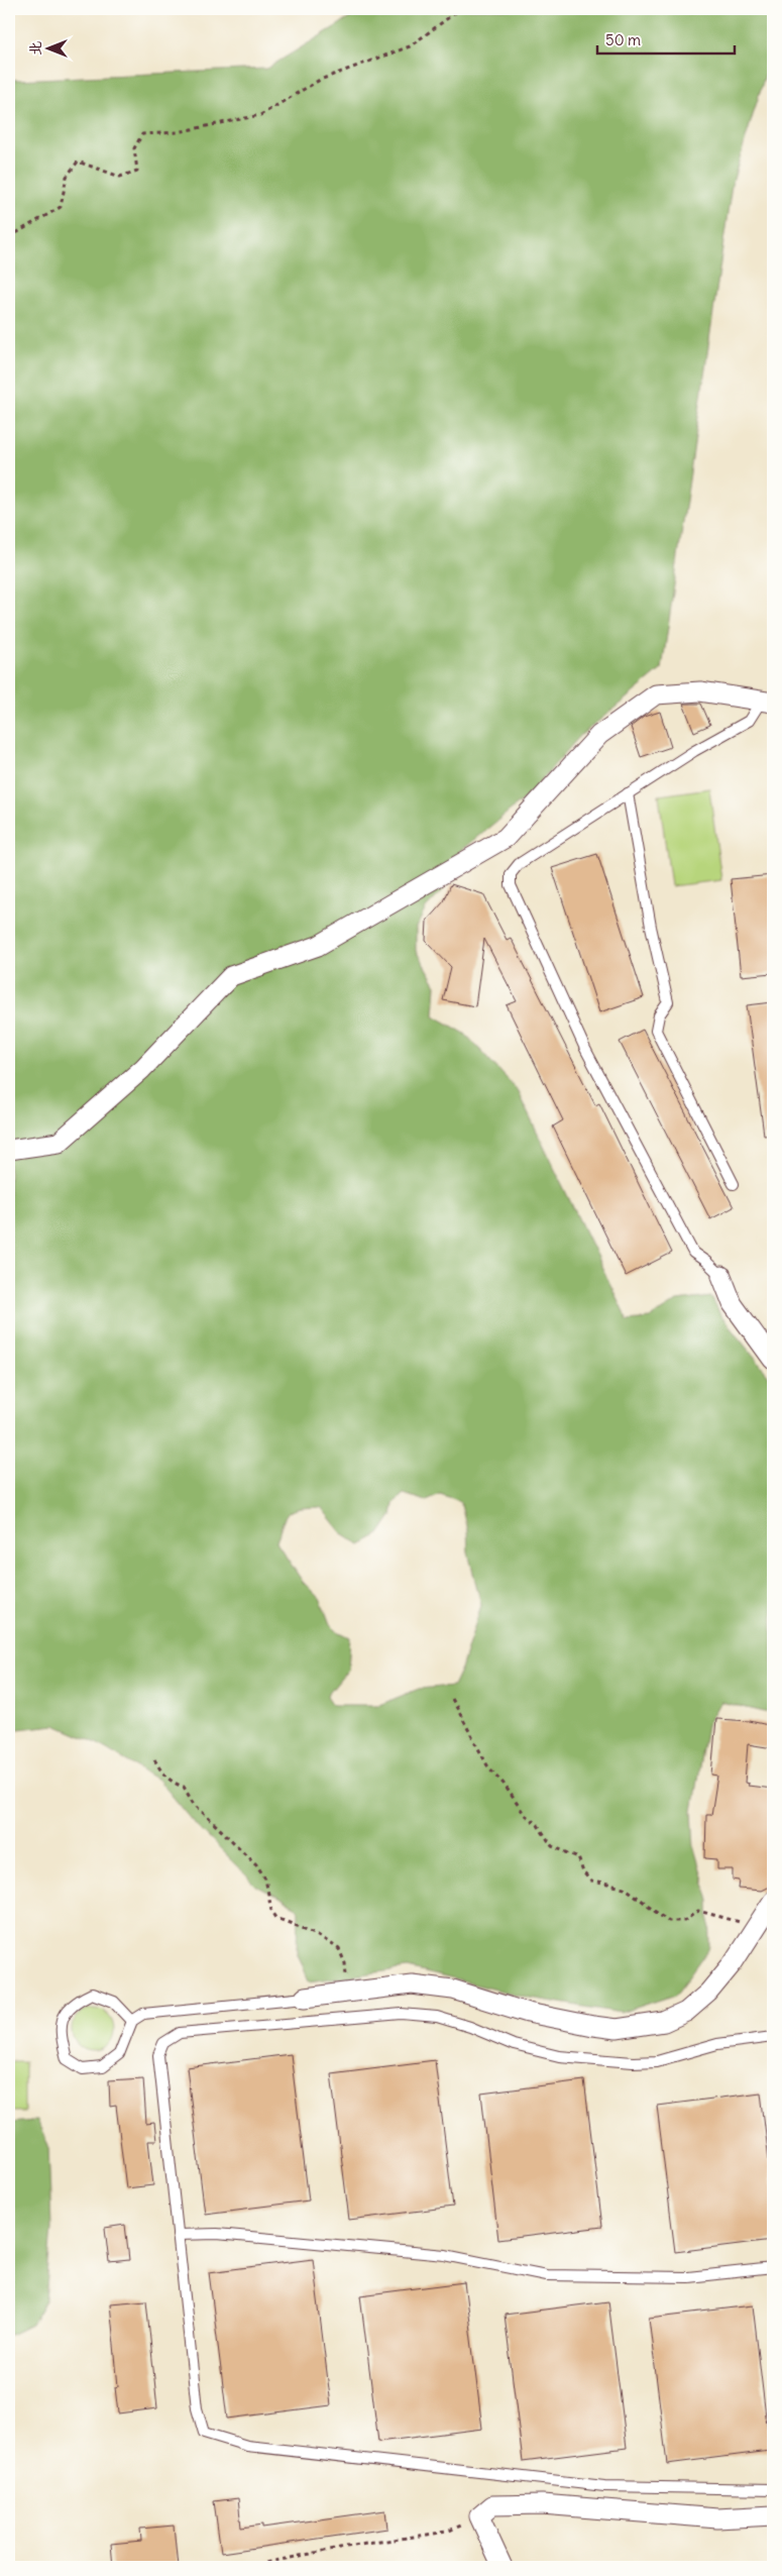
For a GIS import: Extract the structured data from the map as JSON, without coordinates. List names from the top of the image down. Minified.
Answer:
{"scale_bar":"50 m","north":"left"}
